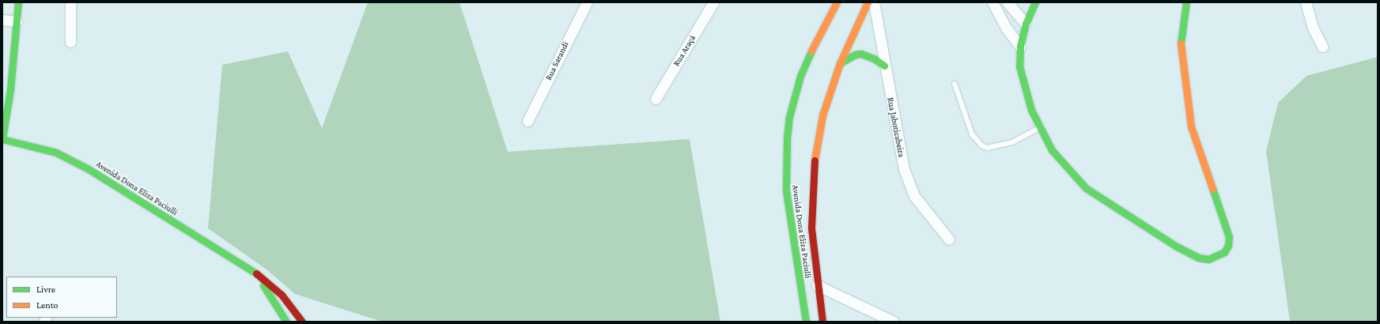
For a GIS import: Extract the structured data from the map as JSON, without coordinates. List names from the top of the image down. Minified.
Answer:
{"streets":{"street":["Rua Araçá","Rua Sarandi","Rua Jaboticabeira","Avenida Dona Eliza Paciulli"]},"legend":["Livre","Lento"]}
